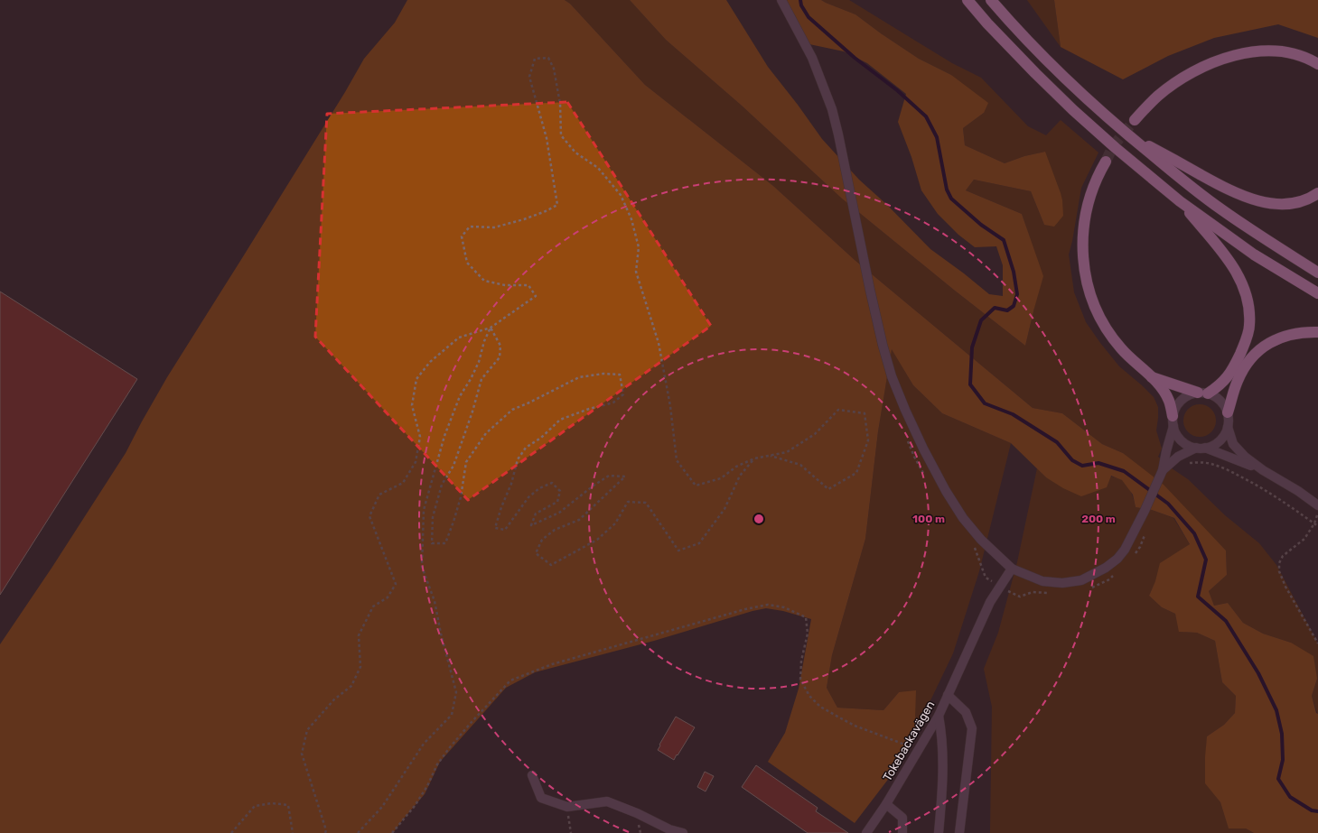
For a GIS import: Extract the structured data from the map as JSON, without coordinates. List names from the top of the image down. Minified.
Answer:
{"streets":{"street":["Tokebackavägen"]},"rings":["100 m","200 m"]}
